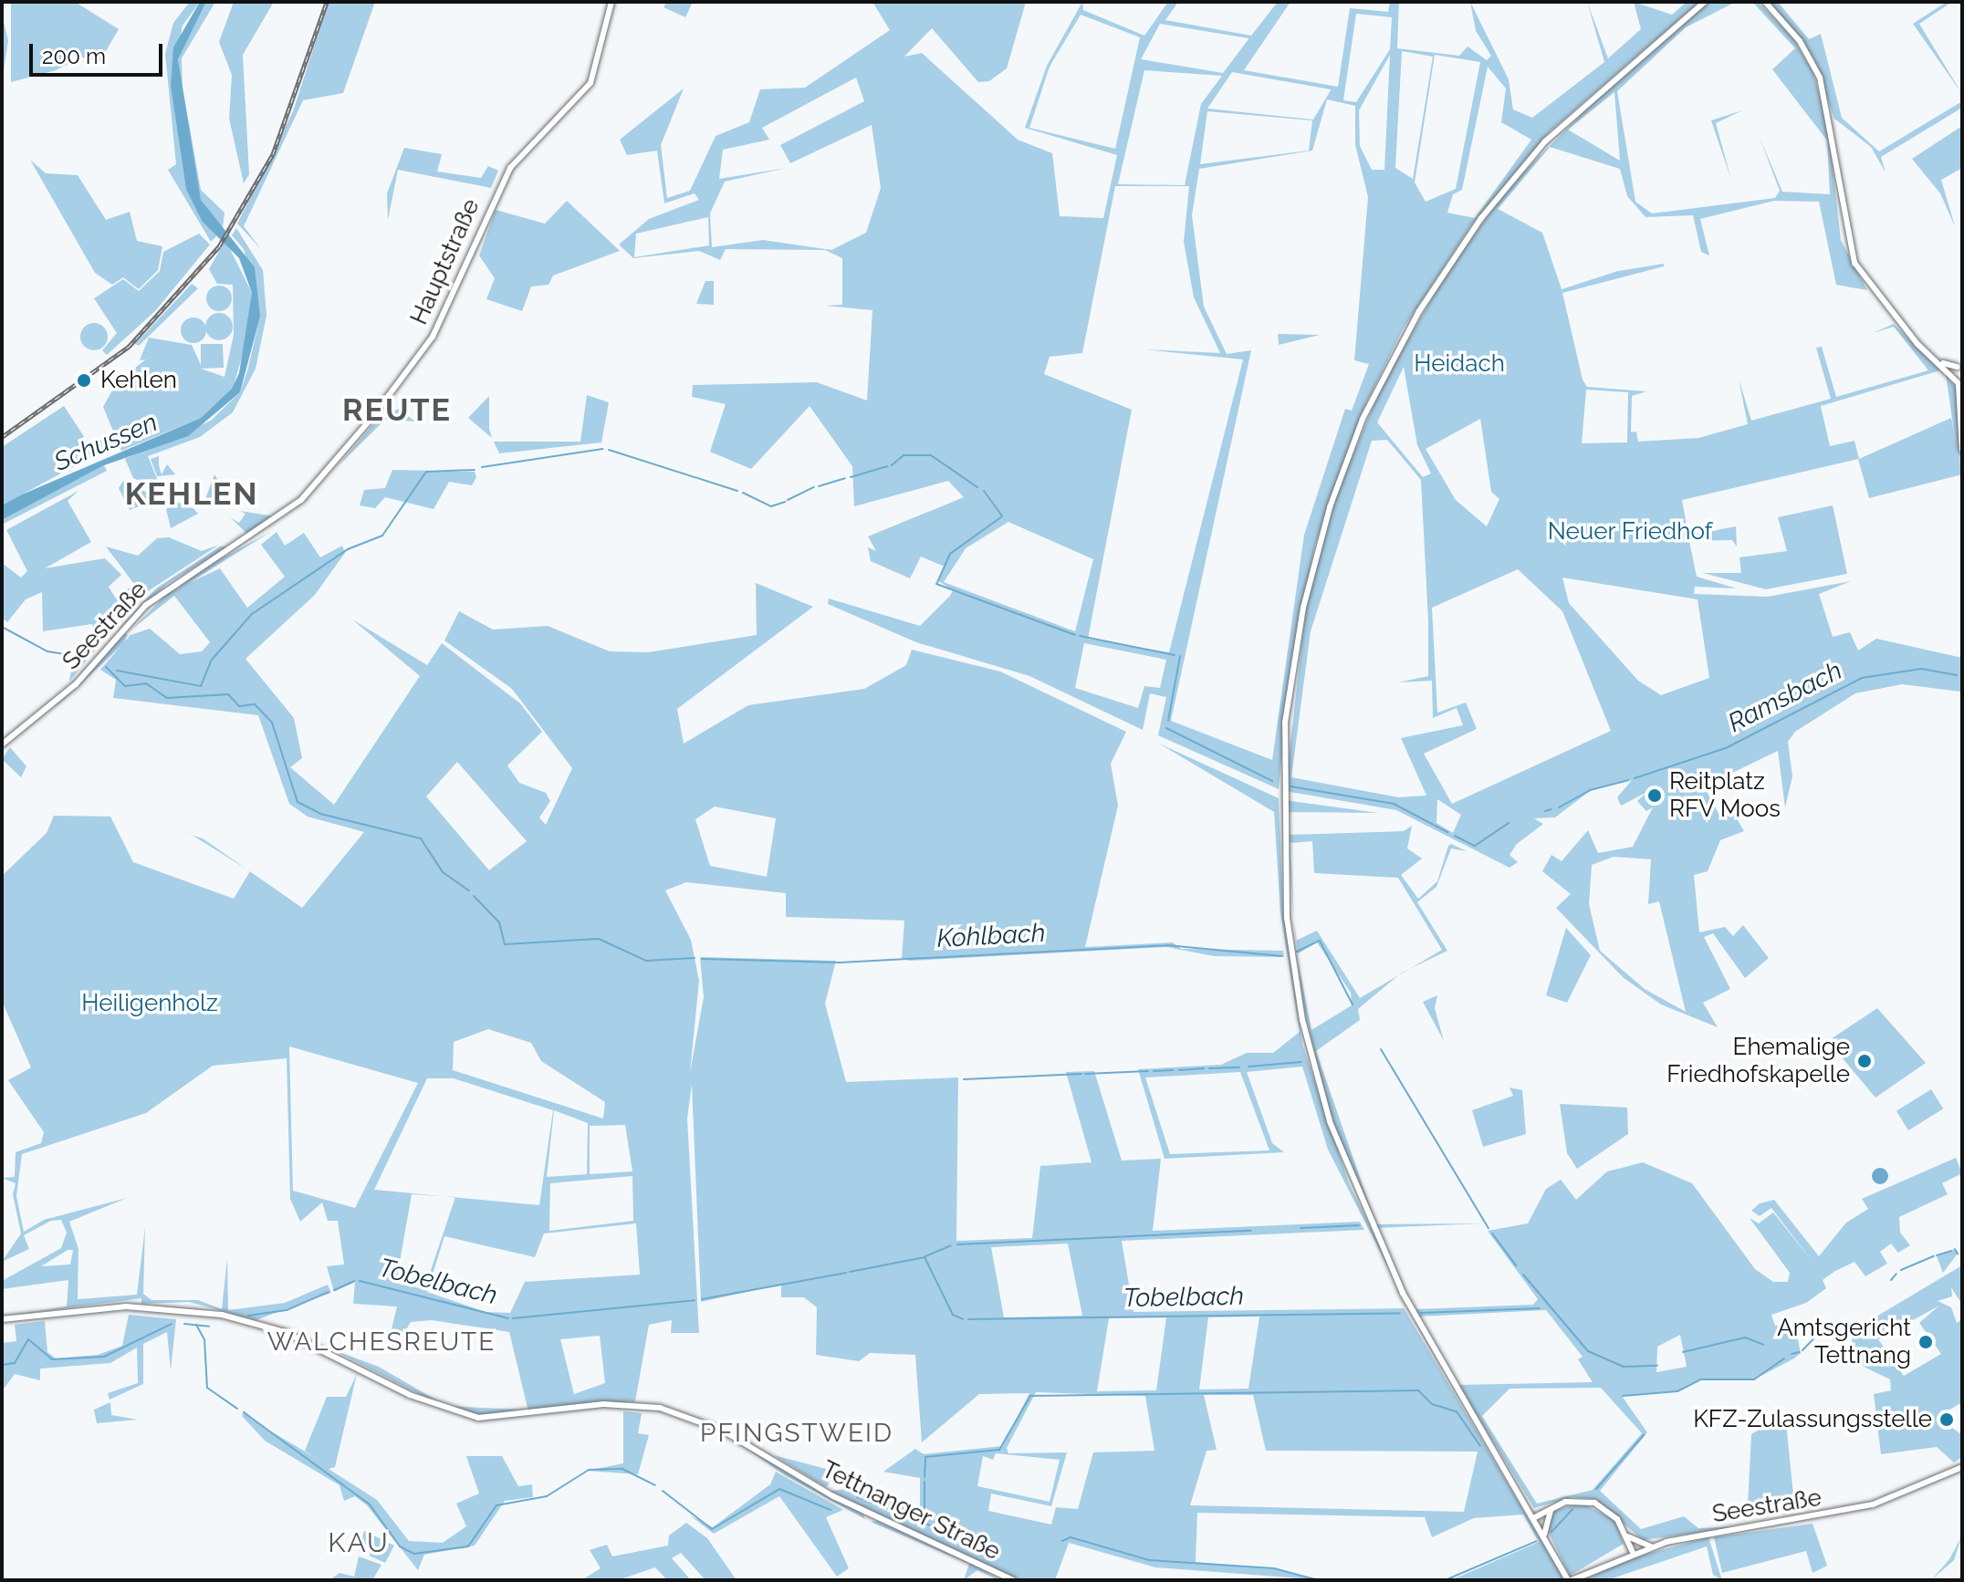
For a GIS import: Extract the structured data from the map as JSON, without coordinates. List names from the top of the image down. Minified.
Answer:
{"streets":{"main road":["Hauptstraße","Seestraße","Tettnanger Straße"]},"crossings":[["Hauptstraße","Seestraße"]],"districts":["REUTE","KEHLEN","WALCHESREUTE","PFINGSTWEID","KAU"],"water":["Schussen","Ramsbach","Kohlbach","Tobelbach"],"parks":["Heidach","Neuer Friedhof","Heiligenholz"],"places":["Kehlen","Reitplatz RFV Moos","Ehemalige Friedhofskapelle","Amtsgericht Tettnang","KFZ-Zulassungsstelle"],"scale_bar":"200 m"}
